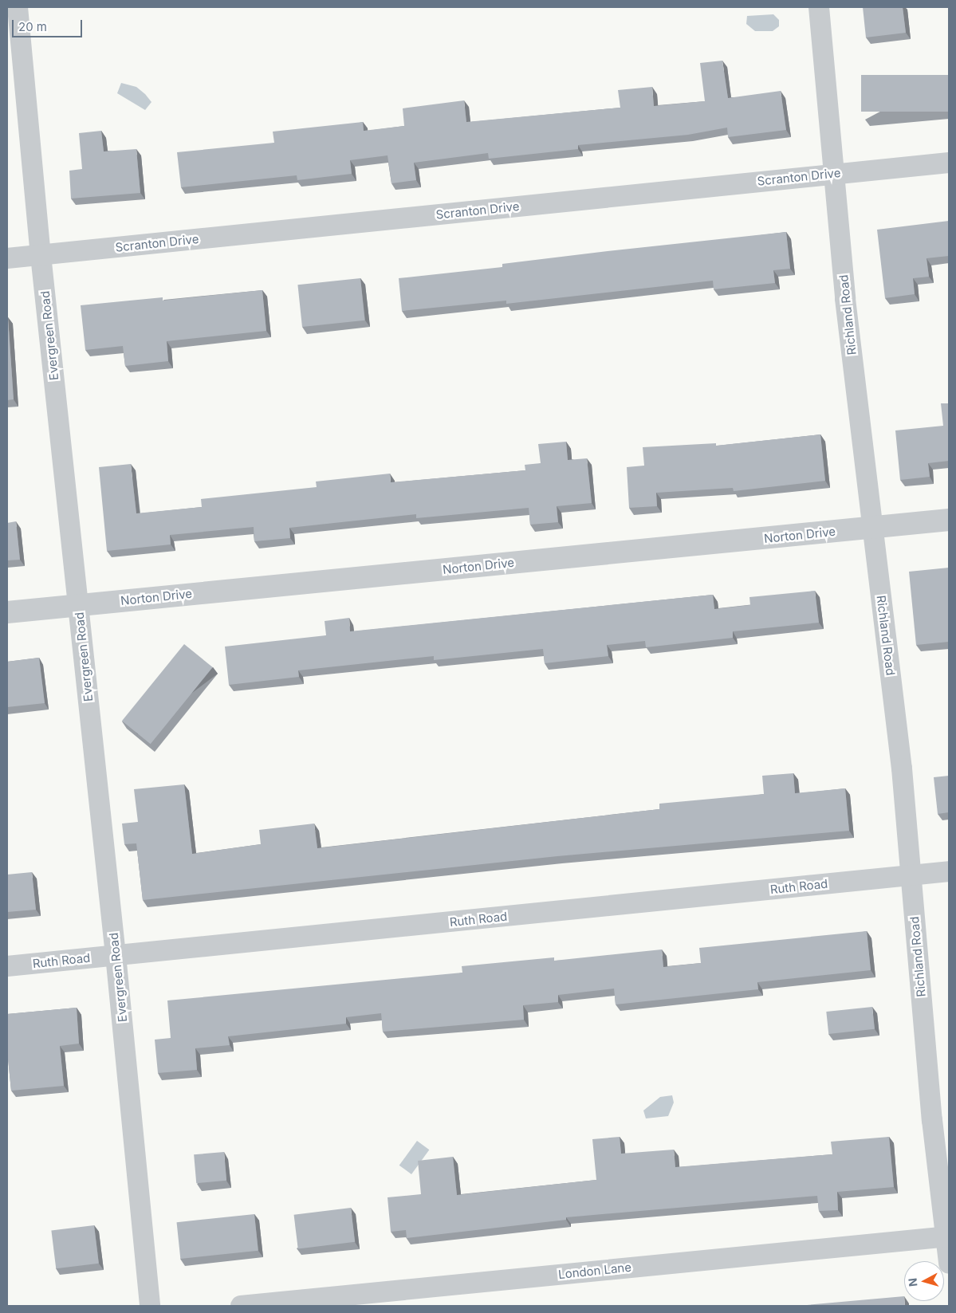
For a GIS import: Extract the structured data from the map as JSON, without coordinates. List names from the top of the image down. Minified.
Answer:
{"streets":{"street":["Scranton Drive","Richland Road","Evergreen Road","Norton Drive","Ruth Road","London Lane"]},"crossings":[["Scranton Drive","Richland Road"],["Scranton Drive","Evergreen Road"],["Richland Road","Norton Drive"],["Richland Road","Ruth Road"],["Richland Road","London Lane"],["Evergreen Road","Norton Drive"],["Evergreen Road","Ruth Road"]],"scale_bar":"20 m","north":"left"}
